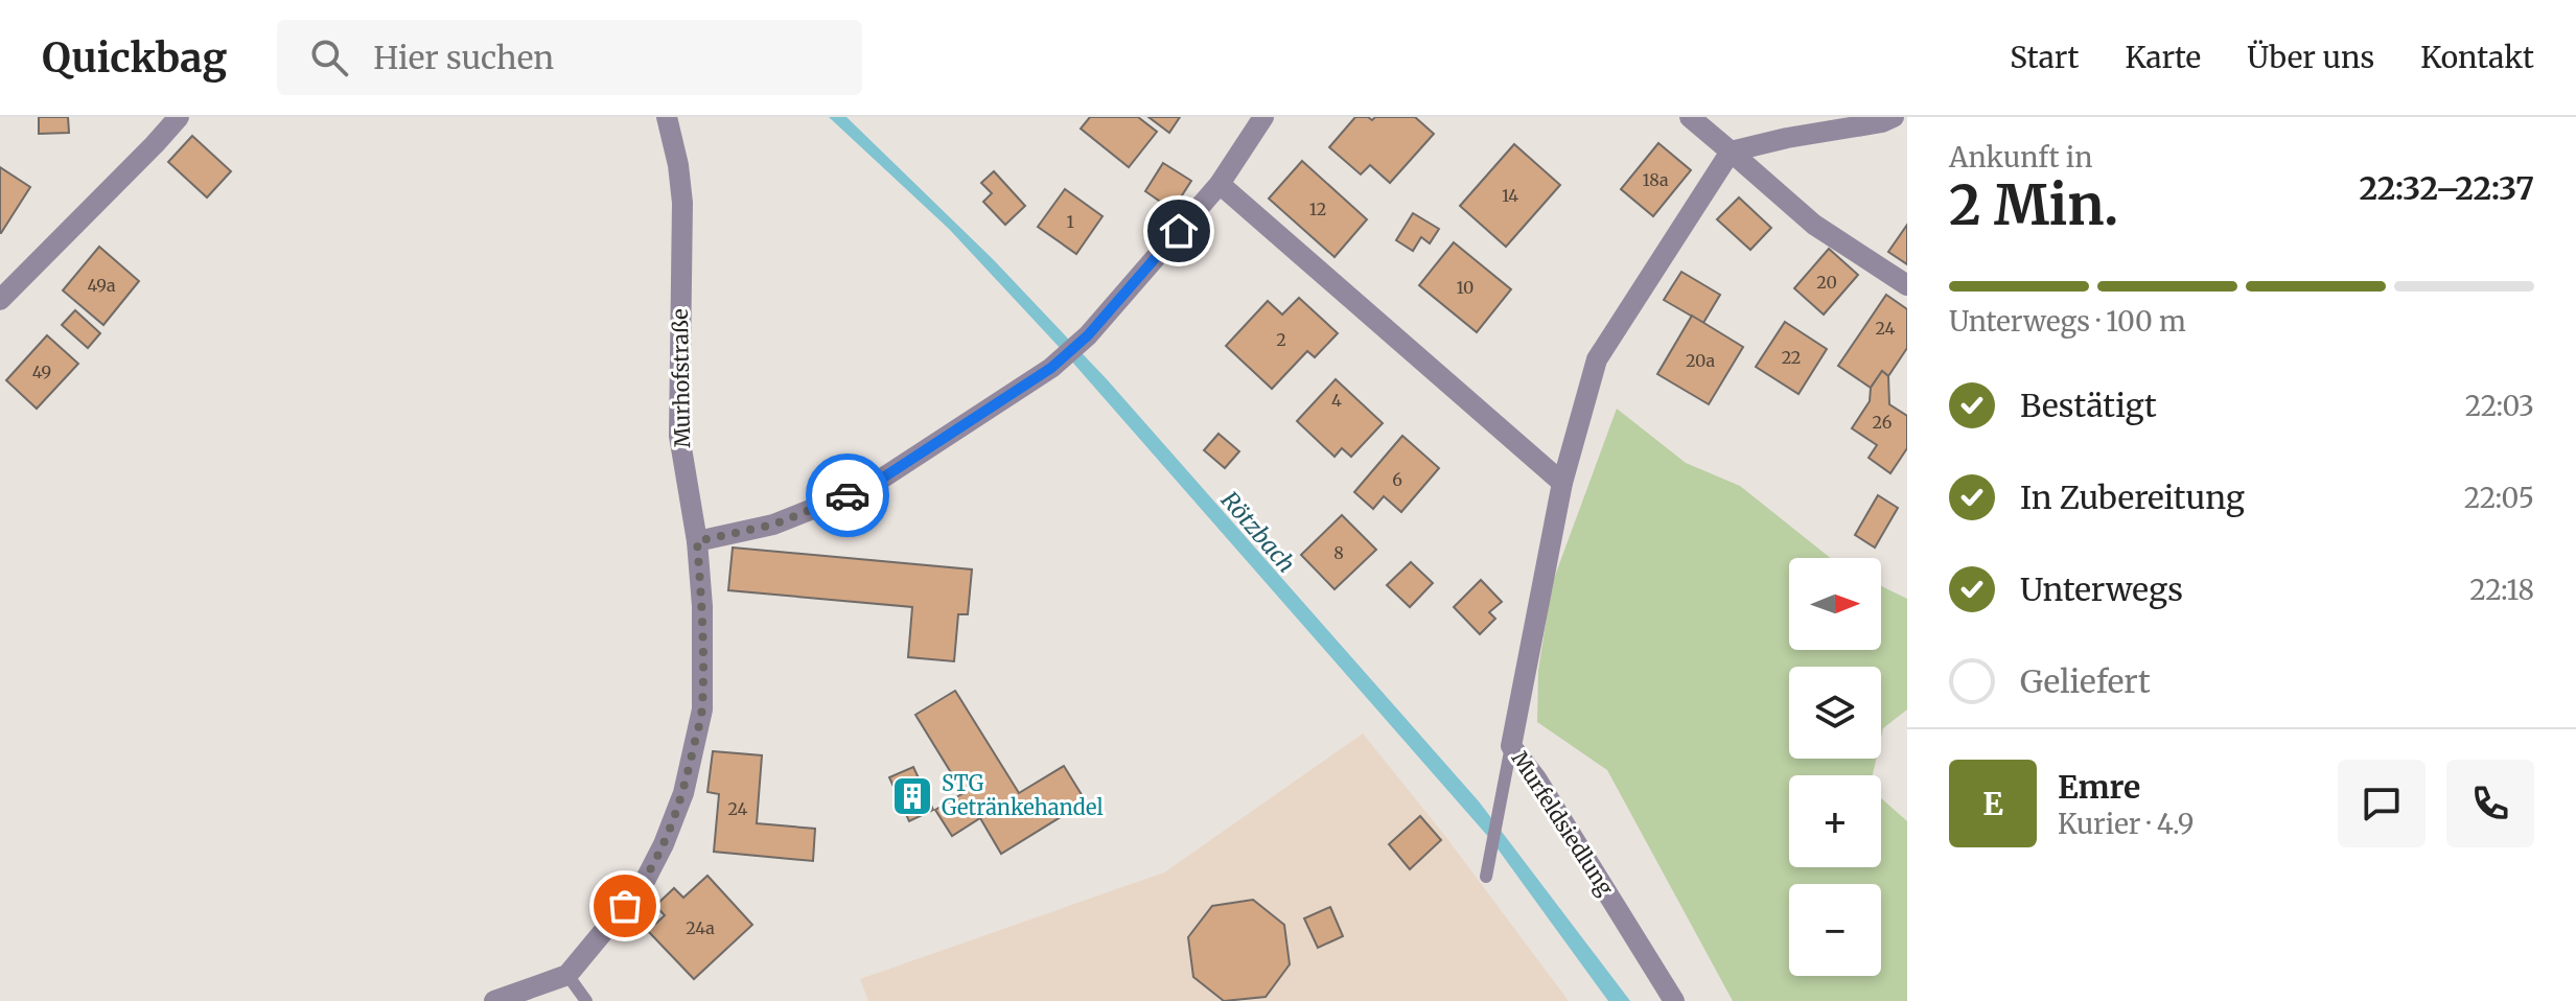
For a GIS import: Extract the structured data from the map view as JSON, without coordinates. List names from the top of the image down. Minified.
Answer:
{"streets":{"street":["Murhofstraße","Murfeldsiedlung"]},"water":["Rötzbach"],"places":{"building":["STG Getränkehandel"]},"house_numbers":["18a","14","12","1","20","49a","10","24","2","22","20a","49","4","26","6","8","24","24a"],"north":"right","page":{"header":"Quickbag","search":"Hier suchen","nav":["Start","Karte","Über uns","Kontakt"],"heading":["2 Min.","Ankunft in","22:32–22:37"],"panel":["Emre","Kurier · 4.9"],"bar":"Unterwegs · 100 m","list":[["Bestätigt","22:03"],["In Zubereitung","22:05"],["Unterwegs","22:18"],"Geliefert"],"map_buttons":["+","−"],"round":"E"}}
